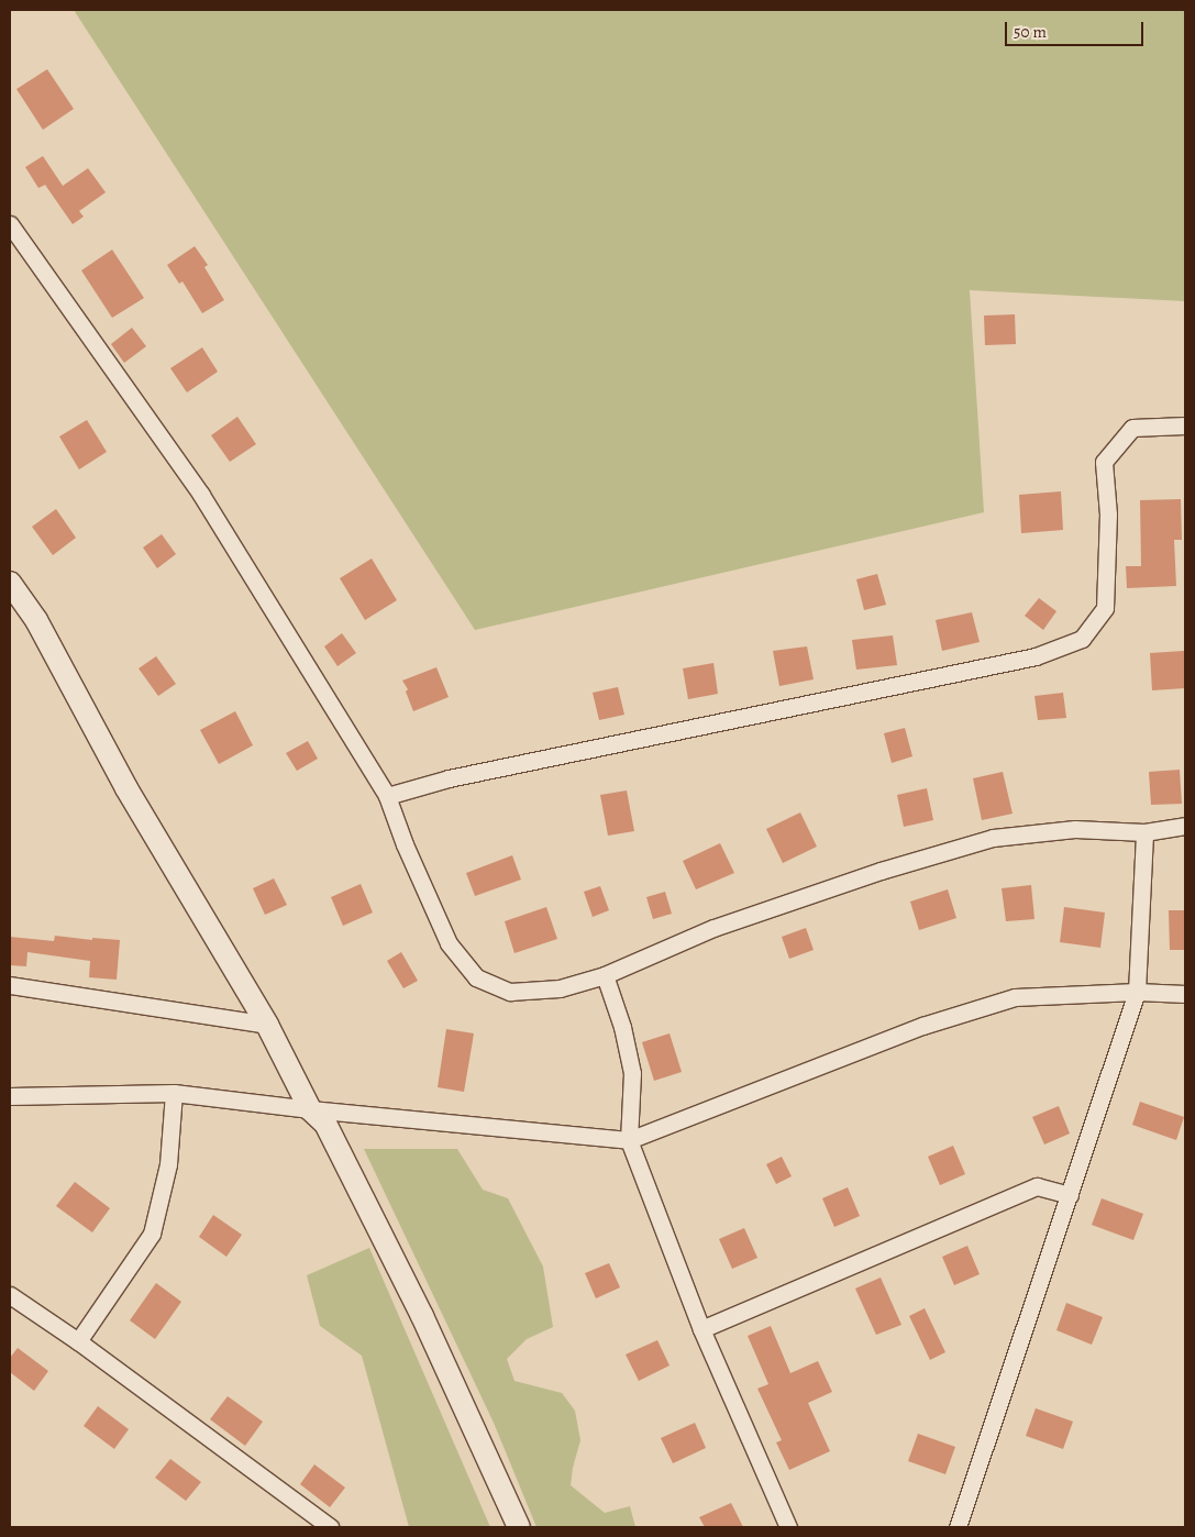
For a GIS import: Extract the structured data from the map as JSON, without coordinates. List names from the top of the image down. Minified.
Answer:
{"scale_bar":"50 m"}
